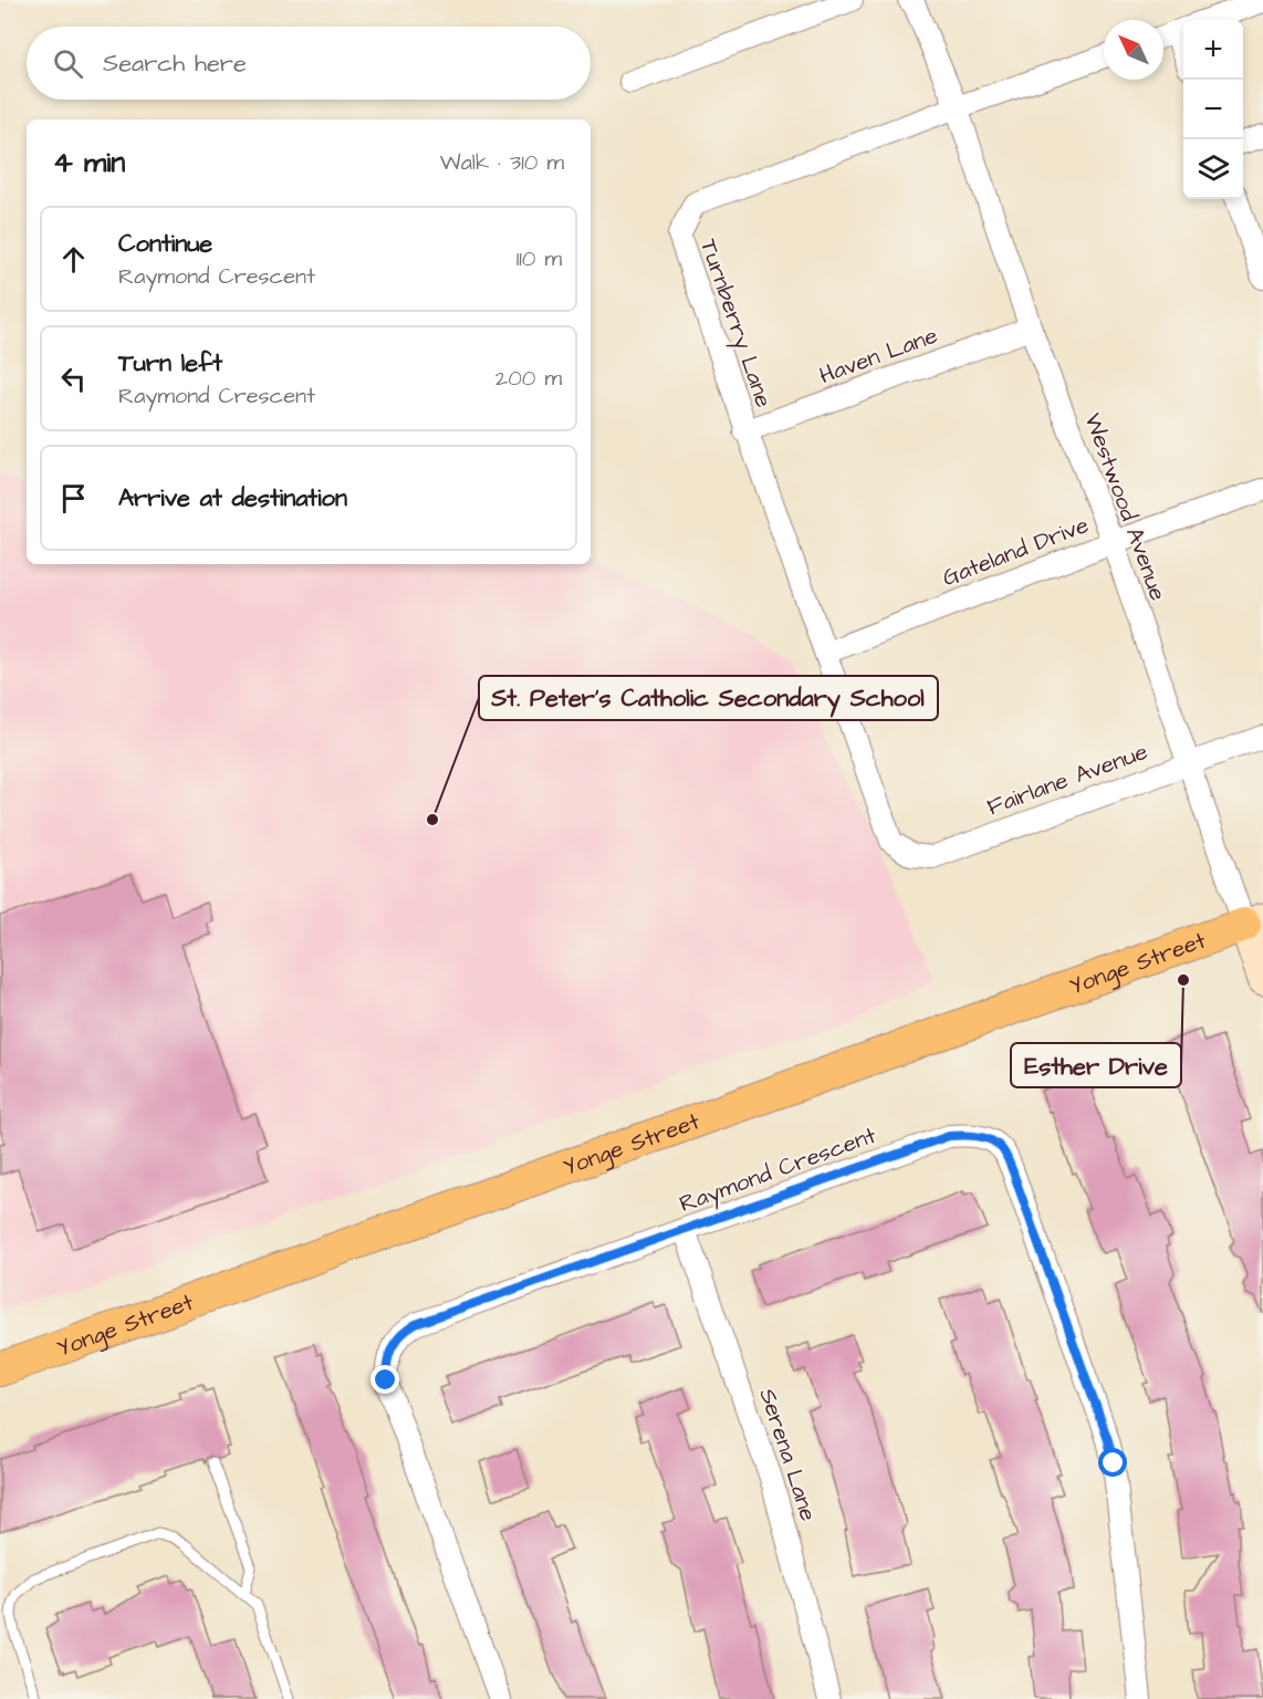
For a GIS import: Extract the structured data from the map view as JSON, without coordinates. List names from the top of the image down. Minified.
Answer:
{"streets":{"main road":["Yonge Street"],"street":["Turnberry Lane","Haven Lane","Westwood Avenue","Gateland Drive","Fairlane Avenue","Raymond Crescent","Serena Lane"]},"crossings":[["Turnberry Lane","Haven Lane"],["Turnberry Lane","Westwood Avenue"],["Turnberry Lane","Gateland Drive"],["Turnberry Lane","Fairlane Avenue"],["Haven Lane","Westwood Avenue"],["Westwood Avenue","Gateland Drive"],["Westwood Avenue","Fairlane Avenue"],["Westwood Avenue","Yonge Street"],["Raymond Crescent","Serena Lane"]],"places":["St. Peter's Catholic Secondary School","Esther Drive"],"north":"top left","page":{"map_buttons":["+","−"],"search":"Search here","heading":["4 min","Walk · 310 m"],"list":[["Continue","Raymond Crescent","110 m"],["Turn left","Raymond Crescent","200 m"],"Arrive at destination"]}}
